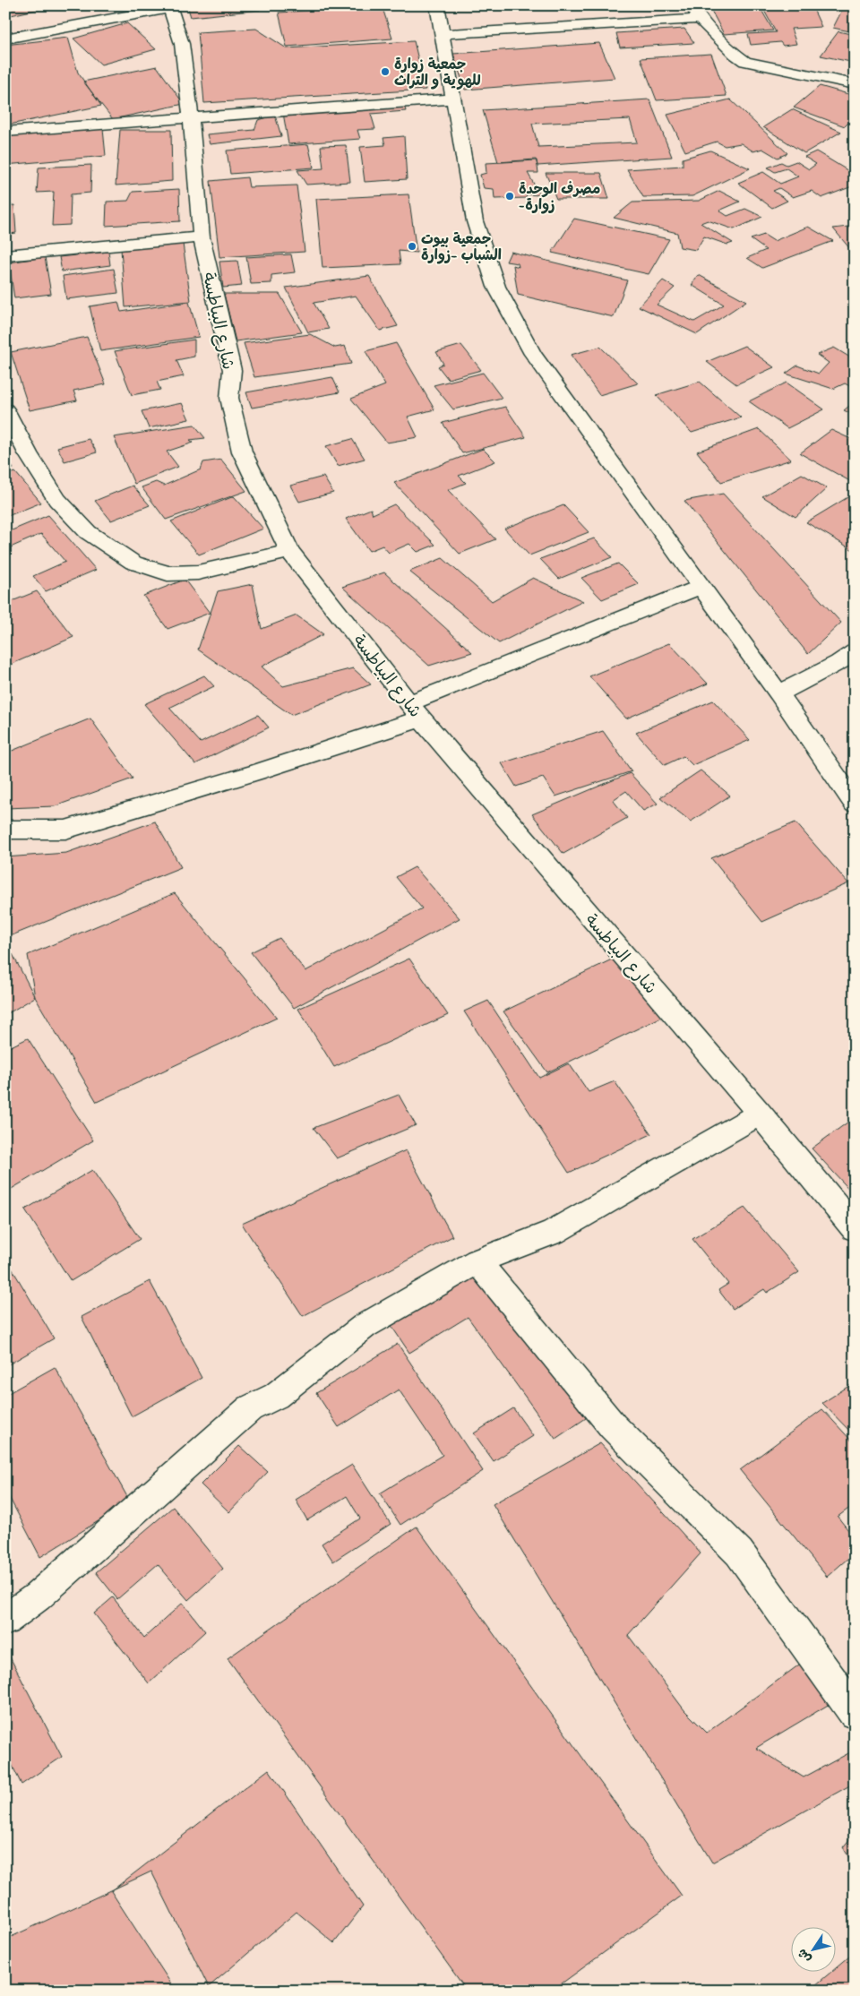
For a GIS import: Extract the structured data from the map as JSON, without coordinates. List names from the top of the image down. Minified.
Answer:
{"streets":{"street":["شارع البياطسة"]},"places":["جمعية زوارة للهوية و التراث","مصرف الوحدة -زوارة","جمعية بيوت الشباب -زوارة"],"north":"bottom left"}
